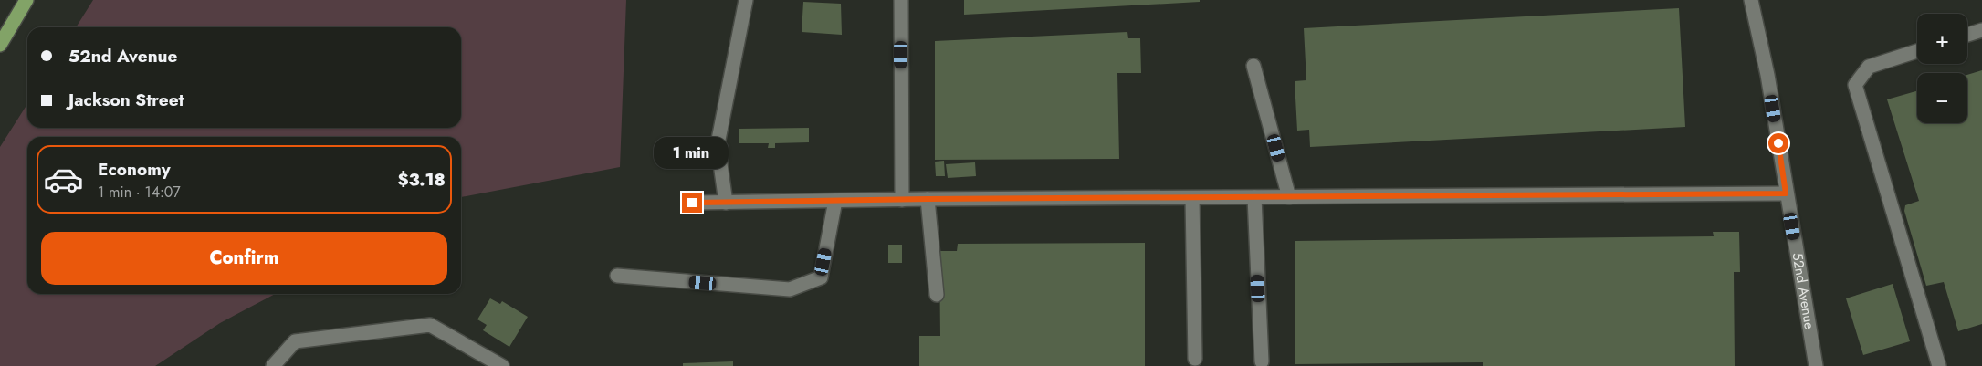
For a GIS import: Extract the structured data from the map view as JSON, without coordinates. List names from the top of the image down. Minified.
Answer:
{"streets":{"street":["52nd Avenue"]},"page":{"map_buttons":["+","−"],"banner":["52nd Avenue","Jackson Street"],"bubble":"1 min","list":[{"name":"Economy","note":"1 min · 14:07","value":"$3.18"}],"buttons":"Confirm"}}
